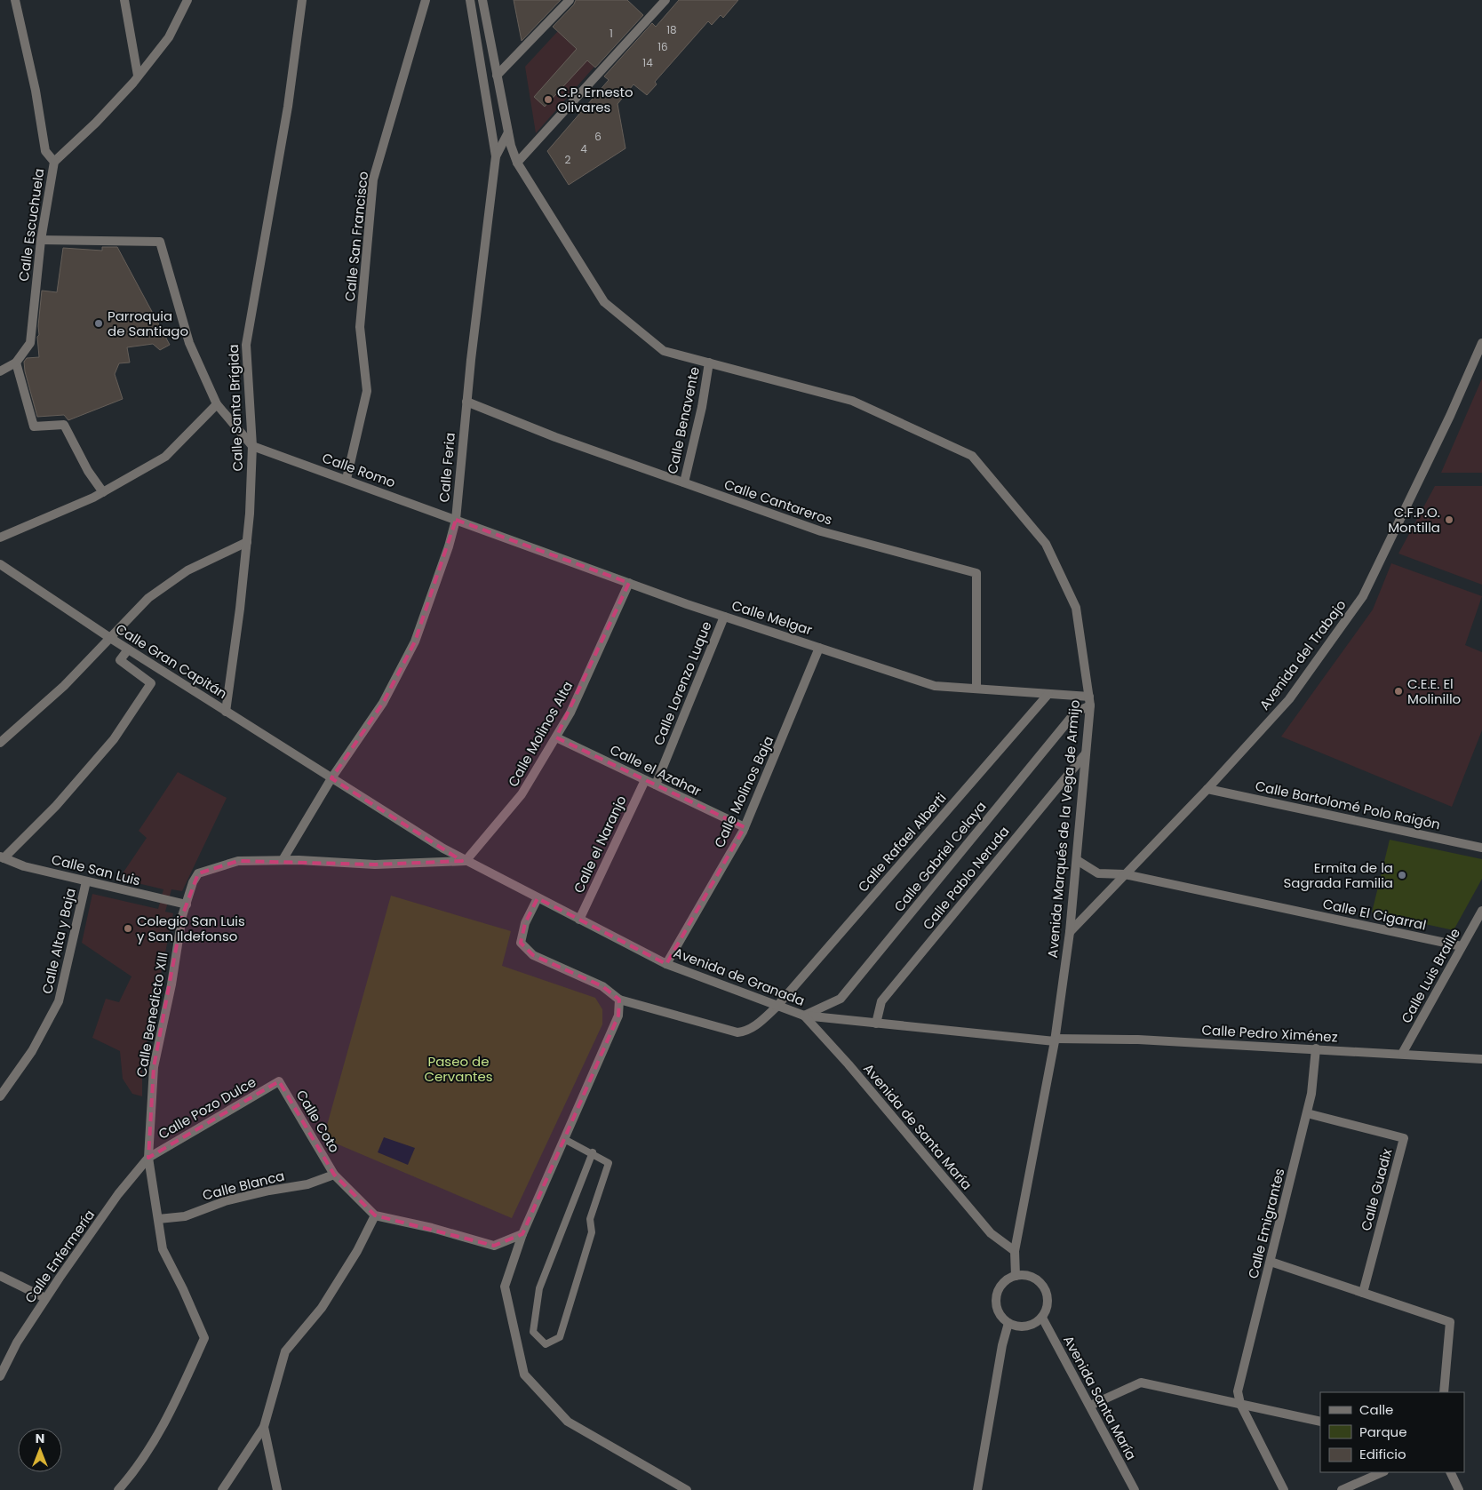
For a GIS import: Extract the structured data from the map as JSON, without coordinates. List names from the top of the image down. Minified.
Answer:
{"streets":{"street":["Calle Escuchuela","Calle San Francisco","Calle Santa Brígida","Calle Benavente","Calle Feria","Calle Romo","Calle Cantareros","Calle Melgar","Avenida del Trabajo","Calle Gran Capitán","Calle Lorenzo Luque","Calle Molinos Alta","Calle el Azahar","Calle Molinos Baja","Calle Bartolomé Polo Raigón","Avenida Marqués de la Vega de Armijo","Calle Rafael Alberti","Calle el Naranjo","Calle Gabriel Celaya","Calle San Luis","Calle Pablo Neruda","Calle El Cigarral","Calle Alta y Baja","Calle Luis Braille","Avenida de Granada","Calle Benedicto XIII","Calle Pedro Ximénez","Calle Pozo Dulce","Calle Coto","Avenida de Santa María","Calle Blanca","Calle Guadix","Calle Emigrantes","Calle Enfermería","Avenida Santa María"]},"crossings":[["Calle San Francisco","Calle Romo"],["Calle Santa Brígida","Calle Romo"],["Calle Santa Brígida","Calle Gran Capitán"],["Calle Benavente","Calle Cantareros"],["Calle Benavente","Avenida Marqués de la Vega de Armijo"],["Calle Feria","Calle Romo"],["Calle Feria","Calle Cantareros"],["Calle Feria","Calle Melgar"],["Calle Feria","Calle Gran Capitán"],["Calle Feria","Avenida Marqués de la Vega de Armijo"],["Calle Feria","Calle Benedicto XIII"],["Calle Romo","Calle Melgar"],["Calle Cantareros","Calle Melgar"],["Calle Melgar","Calle Lorenzo Luque"],["Calle Melgar","Calle Molinos Alta"],["Calle Melgar","Calle Molinos Baja"],["Calle Melgar","Avenida Marqués de la Vega de Armijo"],["Calle Melgar","Calle Rafael Alberti"],["Calle Melgar","Calle Gabriel Celaya"],["Avenida del Trabajo","Calle Bartolomé Polo Raigón"],["Avenida del Trabajo","Avenida Marqués de la Vega de Armijo"],["Avenida del Trabajo","Calle El Cigarral"],["Calle Gran Capitán","Calle Molinos Alta"],["Calle Gran Capitán","Avenida de Granada"],["Calle Lorenzo Luque","Calle el Azahar"],["Calle Molinos Alta","Calle el Azahar"],["Calle Molinos Alta","Avenida de Granada"],["Calle el Azahar","Calle Molinos Baja"],["Calle el Azahar","Calle el Naranjo"],["Calle Molinos Baja","Avenida de Granada"],["Avenida Marqués de la Vega de Armijo","Calle Gabriel Celaya"],["Avenida Marqués de la Vega de Armijo","Calle Pablo Neruda"],["Avenida Marqués de la Vega de Armijo","Calle El Cigarral"],["Avenida Marqués de la Vega de Armijo","Avenida de Granada"],["Avenida Marqués de la Vega de Armijo","Calle Pedro Ximénez"],["Avenida Marqués de la Vega de Armijo","Avenida de Santa María"],["Avenida Marqués de la Vega de Armijo","Avenida Santa María"],["Calle Rafael Alberti","Avenida de Granada"],["Calle el Naranjo","Avenida de Granada"],["Calle Gabriel Celaya","Avenida de Granada"],["Calle Gabriel Celaya","Avenida de Santa María"],["Calle San Luis","Calle Alta y Baja"],["Calle San Luis","Calle Benedicto XIII"],["Calle Pablo Neruda","Avenida de Granada"],["Calle El Cigarral","Calle Luis Braille"],["Calle Luis Braille","Calle Pedro Ximénez"],["Avenida de Granada","Calle Pedro Ximénez"],["Avenida de Granada","Avenida de Santa María"],["Calle Benedicto XIII","Calle Pozo Dulce"],["Calle Benedicto XIII","Calle Blanca"],["Calle Benedicto XIII","Calle Enfermería"],["Calle Pedro Ximénez","Calle Emigrantes"],["Calle Pozo Dulce","Calle Coto"],["Calle Pozo Dulce","Calle Enfermería"],["Calle Coto","Calle Blanca"],["Calle Guadix","Calle Emigrantes"]],"parks":["Paseo de Cervantes"],"places":["C.P. Ernesto Olivares","Parroquia de Santiago","C.F.P.O. Montilla","C.E.E. El Molinillo","Ermita de la Sagrada Familia","Colegio San Luis y San Ildefonso"],"house_numbers":["18","1","16","14","6","4","2"],"legend":["Calle","Parque","Edificio"],"north":"top"}
